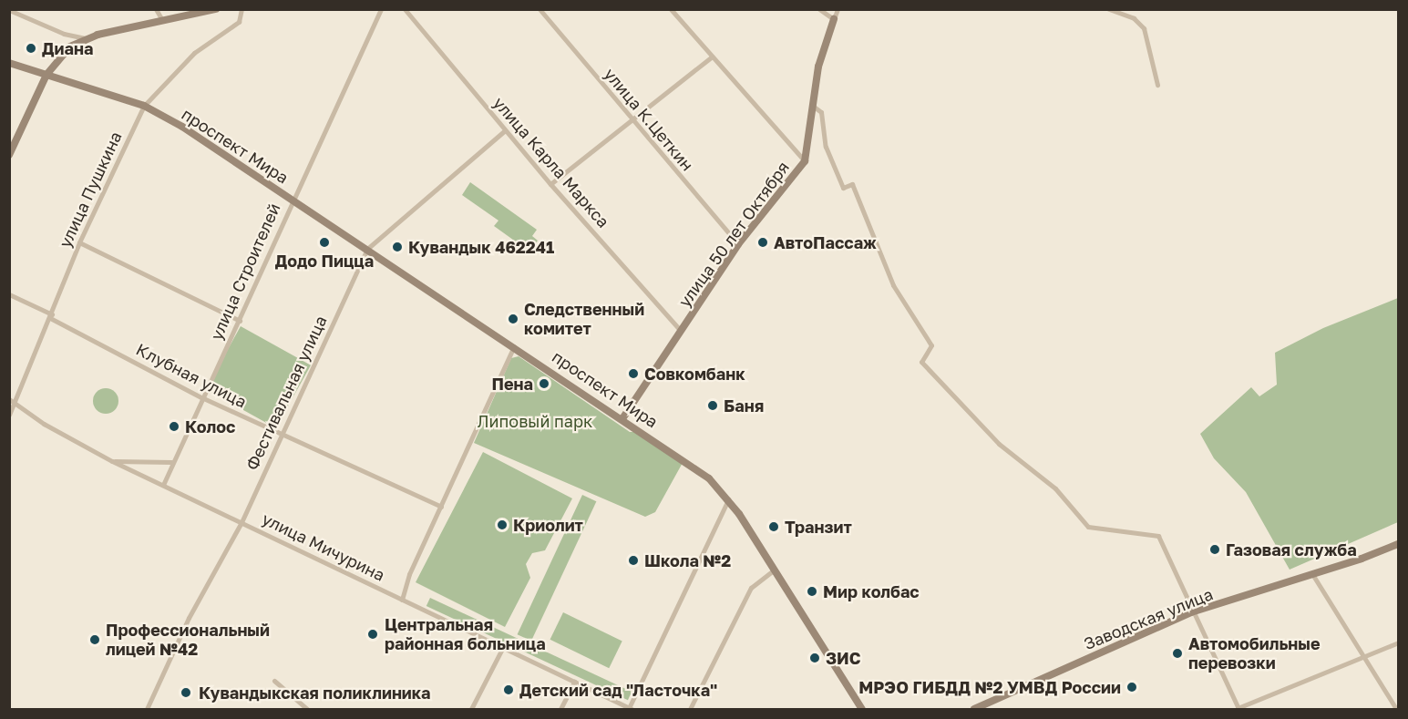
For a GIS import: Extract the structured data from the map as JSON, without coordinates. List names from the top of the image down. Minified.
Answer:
{"streets":{"street":["улица К.Цеткин","проспект Мира","улица Карла Маркса","улица Пушкина","улица 50 лет Октября","улица Строителей","Клубная улица","Фестивальная улица","улица Мичурина","Заводская улица"]},"crossings":[["улица К.Цеткин","улица 50 лет Октября"],["проспект Мира","улица Пушкина"],["проспект Мира","улица 50 лет Октября"],["проспект Мира","улица Строителей"],["проспект Мира","Фестивальная улица"],["улица Карла Маркса","улица 50 лет Октября"],["улица Карла Маркса","Фестивальная улица"],["улица Пушкина","Клубная улица"],["улица Пушкина","улица Мичурина"],["улица Строителей","Клубная улица"],["улица Строителей","улица Мичурина"],["Клубная улица","Фестивальная улица"],["Фестивальная улица","улица Мичурина"]],"parks":["Липовый парк"],"places":["Диана","Додо Пицца","АвтоПассаж","Кувандык 462241","Следственный комитет","Совкомбанк","Пена","Баня","Колос","Криолит","Транзит","Газовая служба","Школа №2","Мир колбас","Центральная районная больница","Профессиональный лицей №42","Автомобильные перевозки","ЗИС","МРЭО ГИБДД №2 УМВД России","Детский сад \"Ласточка\"","Кувандыкская поликлиника"]}
